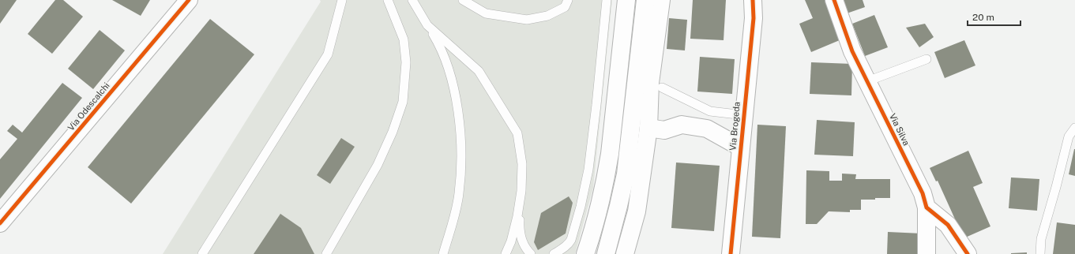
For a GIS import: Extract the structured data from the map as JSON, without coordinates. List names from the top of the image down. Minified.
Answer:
{"streets":{"main road":["Via Odescalchi","Via Brogeda","Via Silva"]},"scale_bar":"20 m"}
